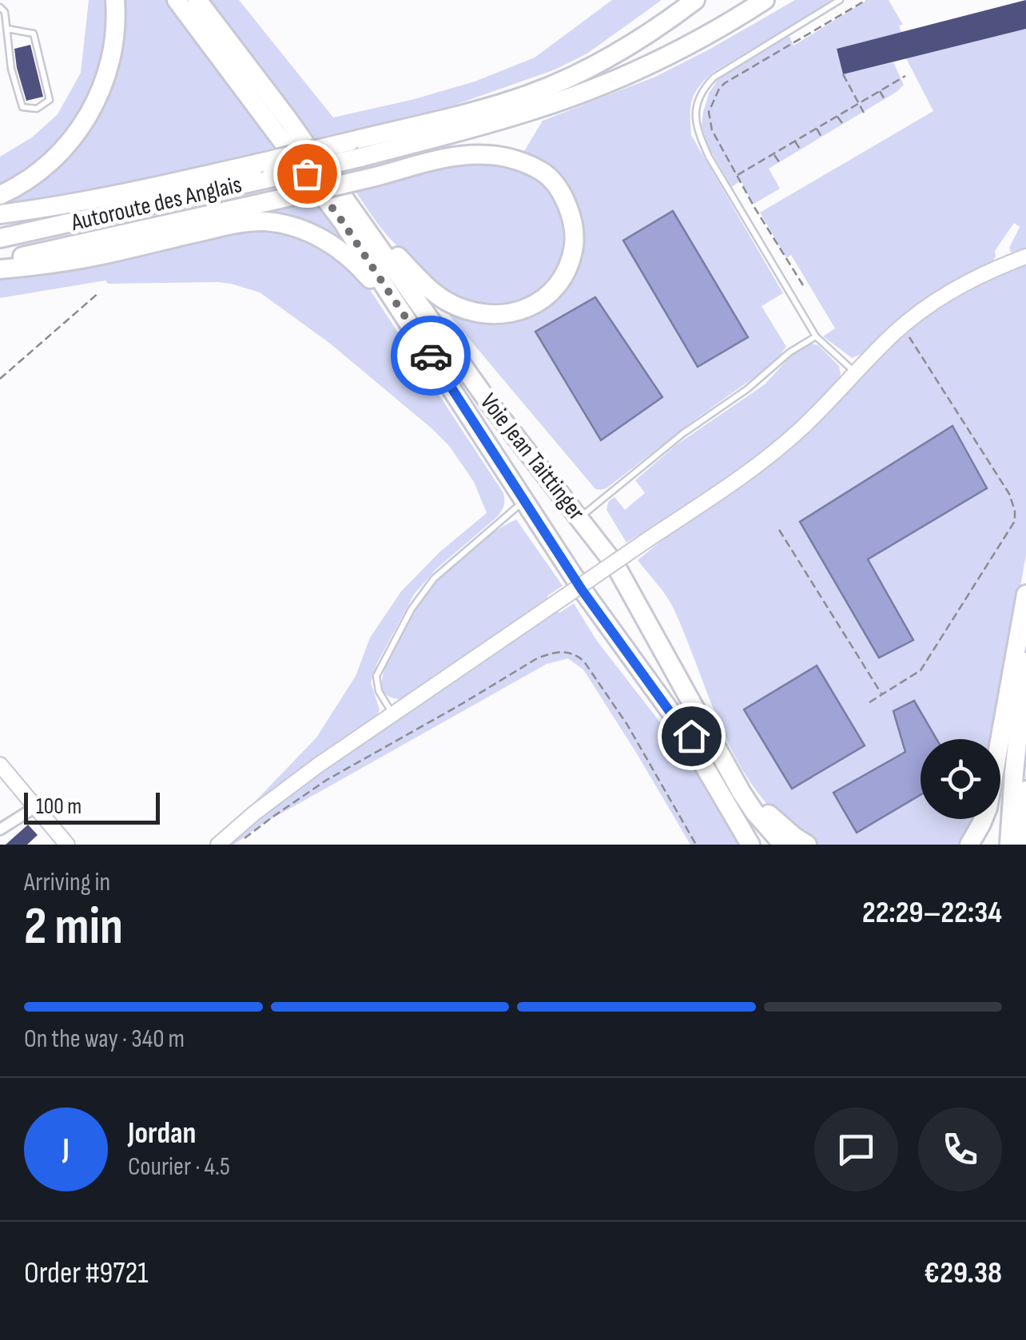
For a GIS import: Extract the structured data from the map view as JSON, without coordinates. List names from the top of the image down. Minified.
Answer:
{"streets":{"highway":["Autoroute des Anglais","Voie Jean Taittinger"]},"scale_bar":"100 m","page":{"scale":"100 m","heading":["2 min","Arriving in","22:29–22:34"],"panel":["Jordan","Courier · 4.5","Order #9721","€29.38"],"bar":"On the way · 340 m","round":"J"}}
